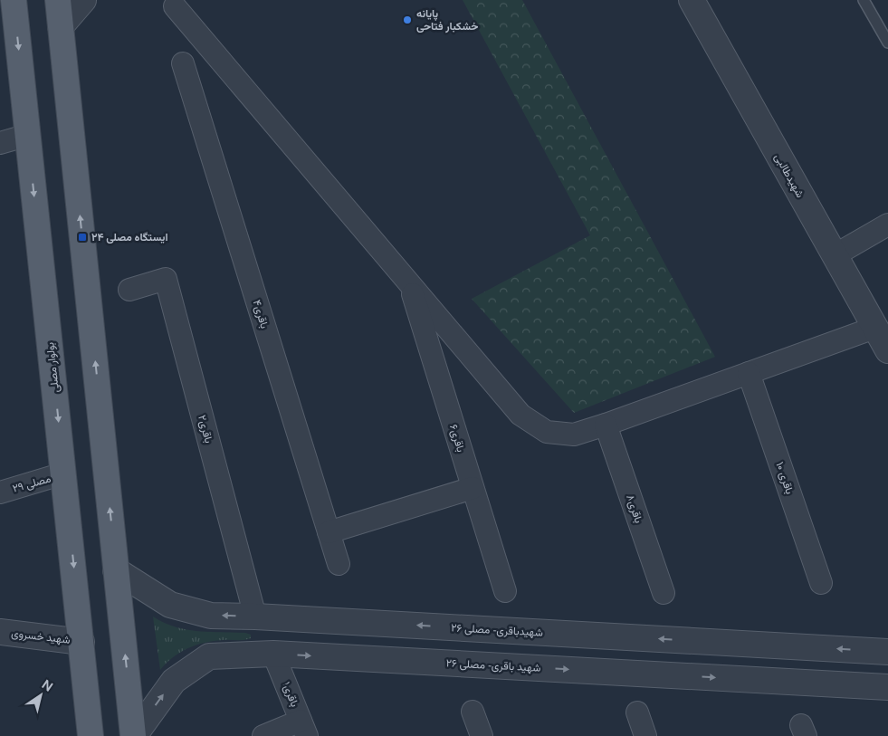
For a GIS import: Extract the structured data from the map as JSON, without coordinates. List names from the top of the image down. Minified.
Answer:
{"streets":{"main road":["بولوار مصلی"],"street":["شهیدطالبی","باقری۴","باقری۲","باقری۶","باقری ۱۰","مصلی ۲۹","باقری۸","شهیدباقری - مصلی ۲۶","شهید خسروی","شهید باقری - مصلی ۲۶","باقری۱"]},"crossings":[["بولوار مصلی","مصلی ۲۹"],["بولوار مصلی","شهید خسروی"],["باقری۲","شهیدباقری - مصلی ۲۶"],["شهید باقری - مصلی ۲۶","باقری۱"]],"one_way":["شهیدباقری - مصلی ۲۶","شهید باقری - مصلی ۲۶"],"places":{"other":["پایانه خشکبار فتاحی"],"transit":["ایستگاه مصلی ۲۴"]},"north":"top right"}
